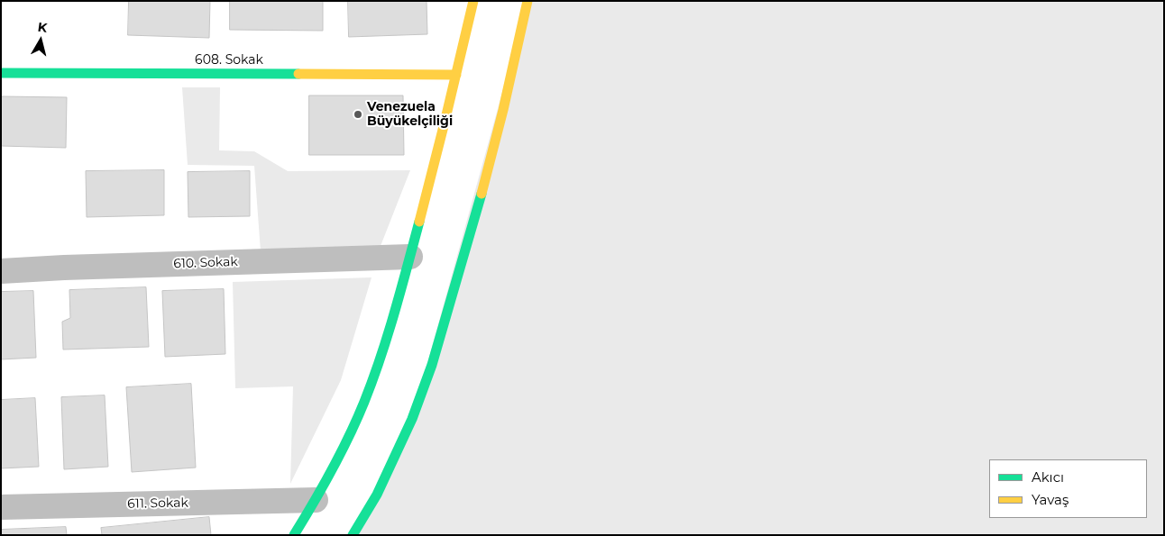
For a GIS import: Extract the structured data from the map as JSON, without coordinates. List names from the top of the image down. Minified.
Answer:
{"streets":{"main road":["608. Sokak"],"street":["610. Sokak","611. Sokak"]},"places":["Venezuela Büyükelçiliği"],"legend":["Akıcı","Yavaş"],"north":"top"}
